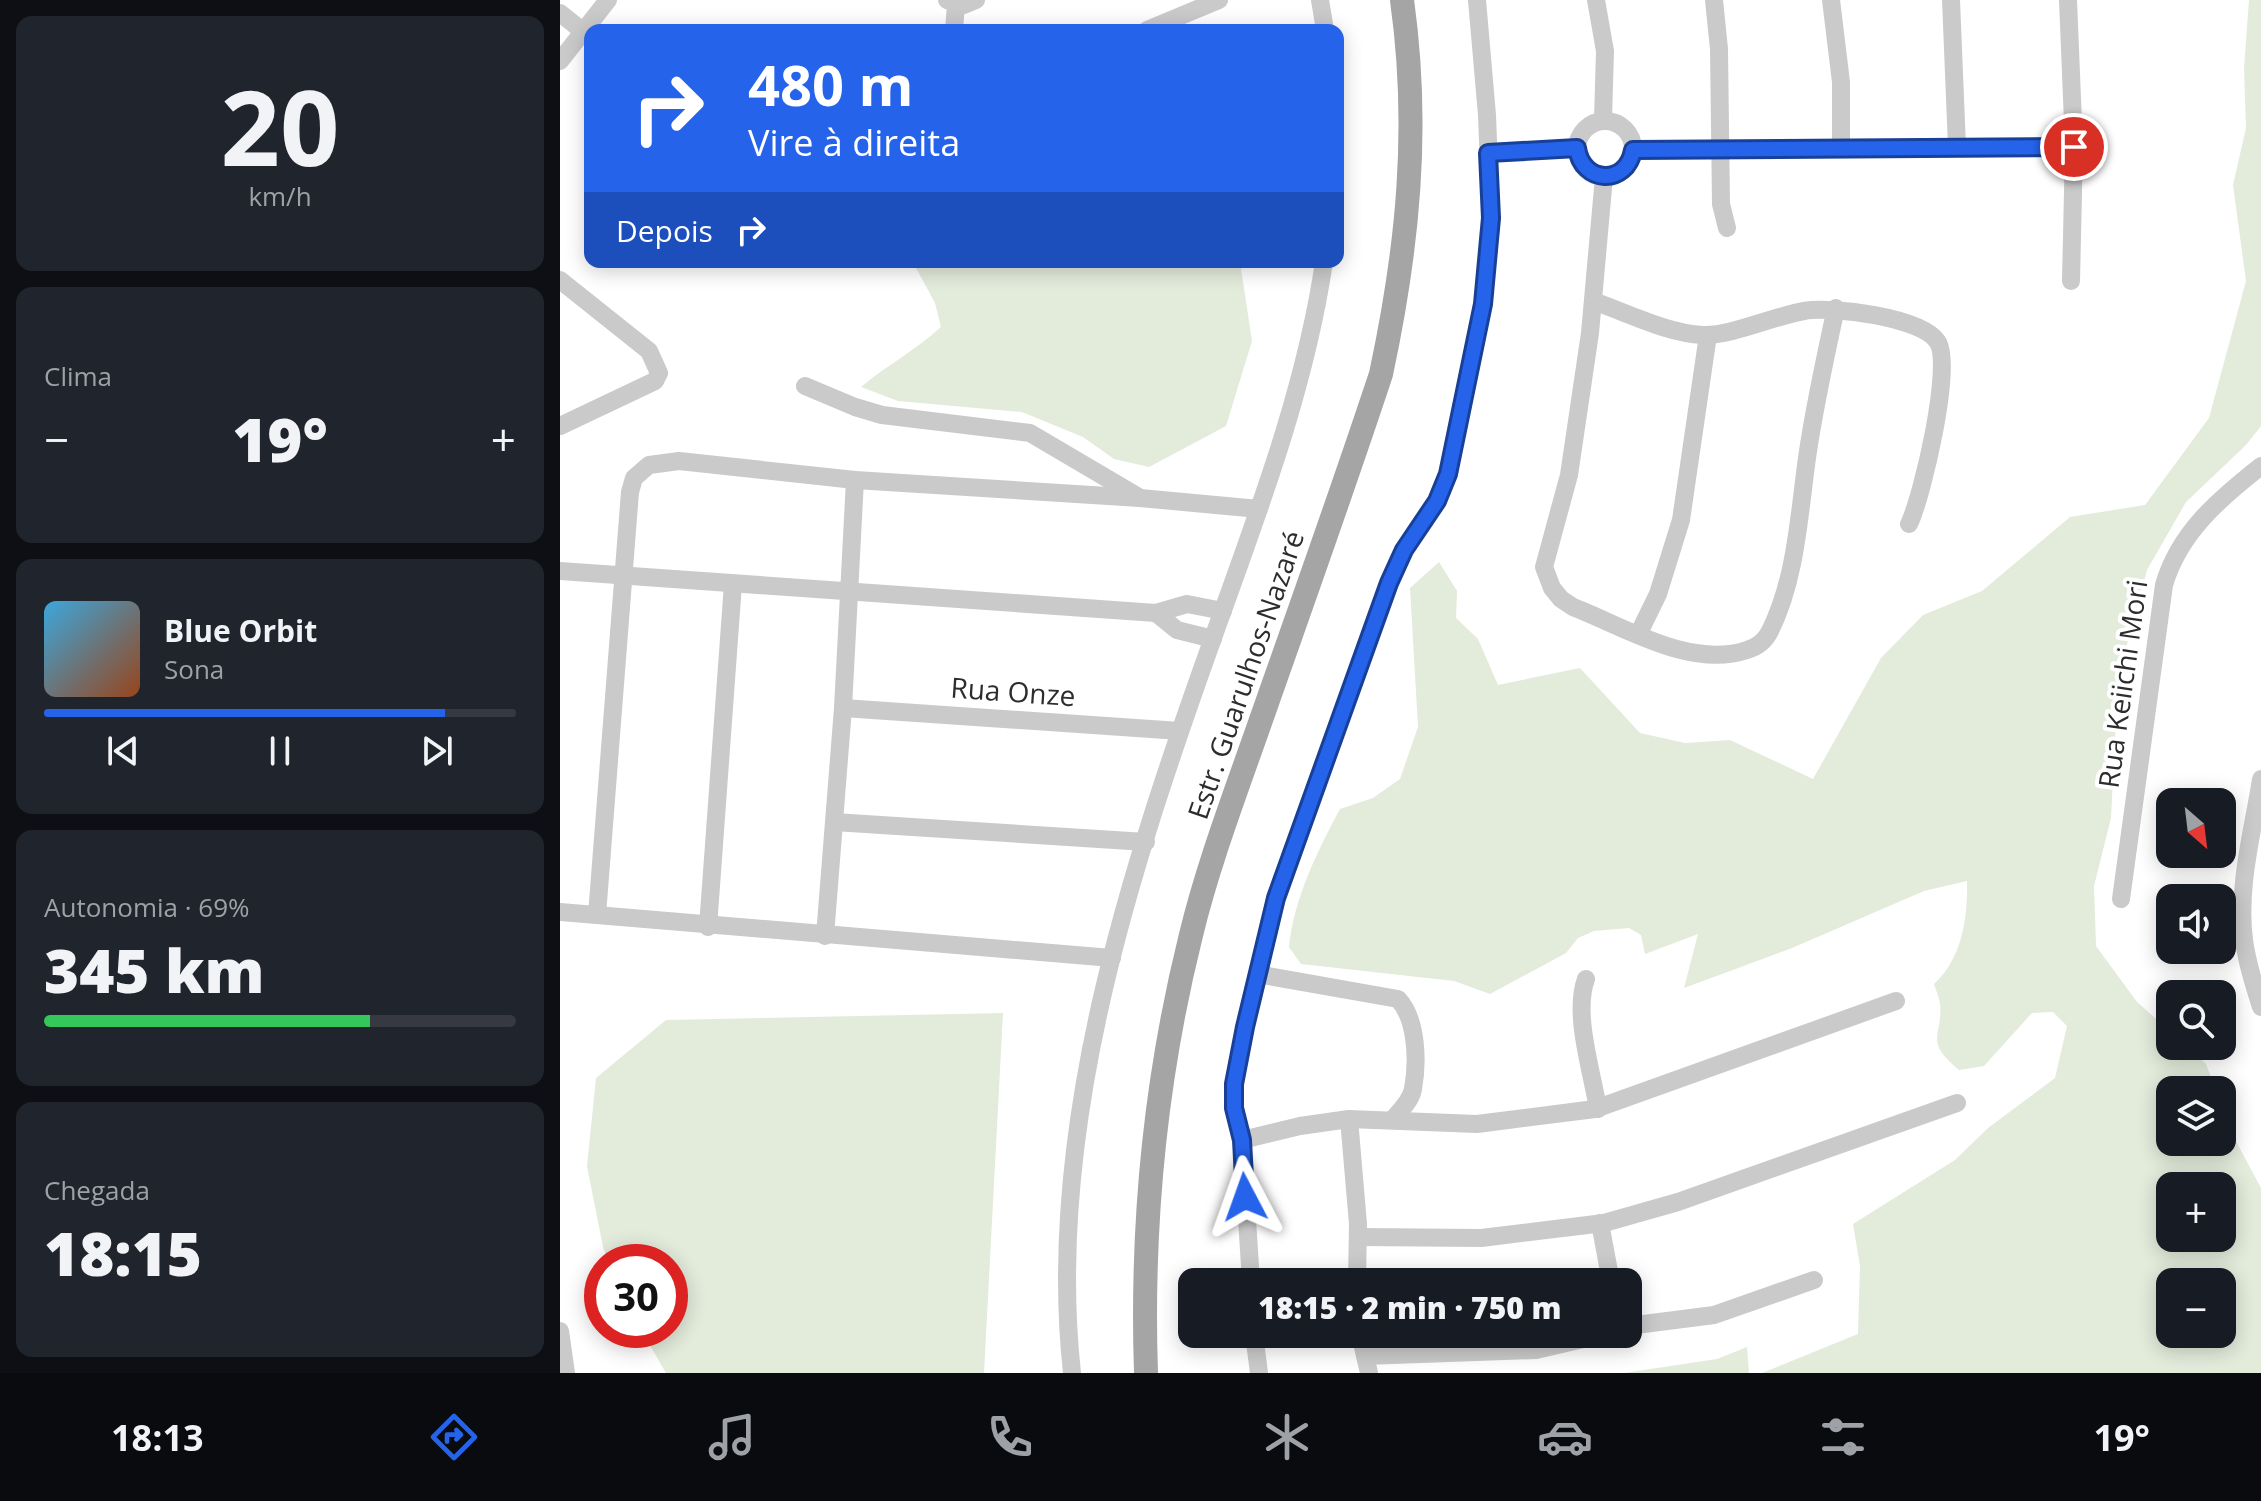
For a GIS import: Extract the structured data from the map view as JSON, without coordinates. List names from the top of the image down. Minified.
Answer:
{"streets":{"main road":["Estr. Guarulhos-Nazaré"],"street":["Rua Keiichi Mori","Rua Onze"]},"north":"bottom right","page":{"tile":[["20","km/h"],"Clima",["Autonomia · 69%","345 km"],["Chegada","18:15"]],"turn":["480 m","Vire à direita"],"then":"Depois","heat":["−","19°","+"],"song":["Blue Orbit","Sona"],"map_buttons":["+","−"],"limit":"30","trip":"18:15 · 2 min · 750 m","tabs":["18:13","19°"]}}
